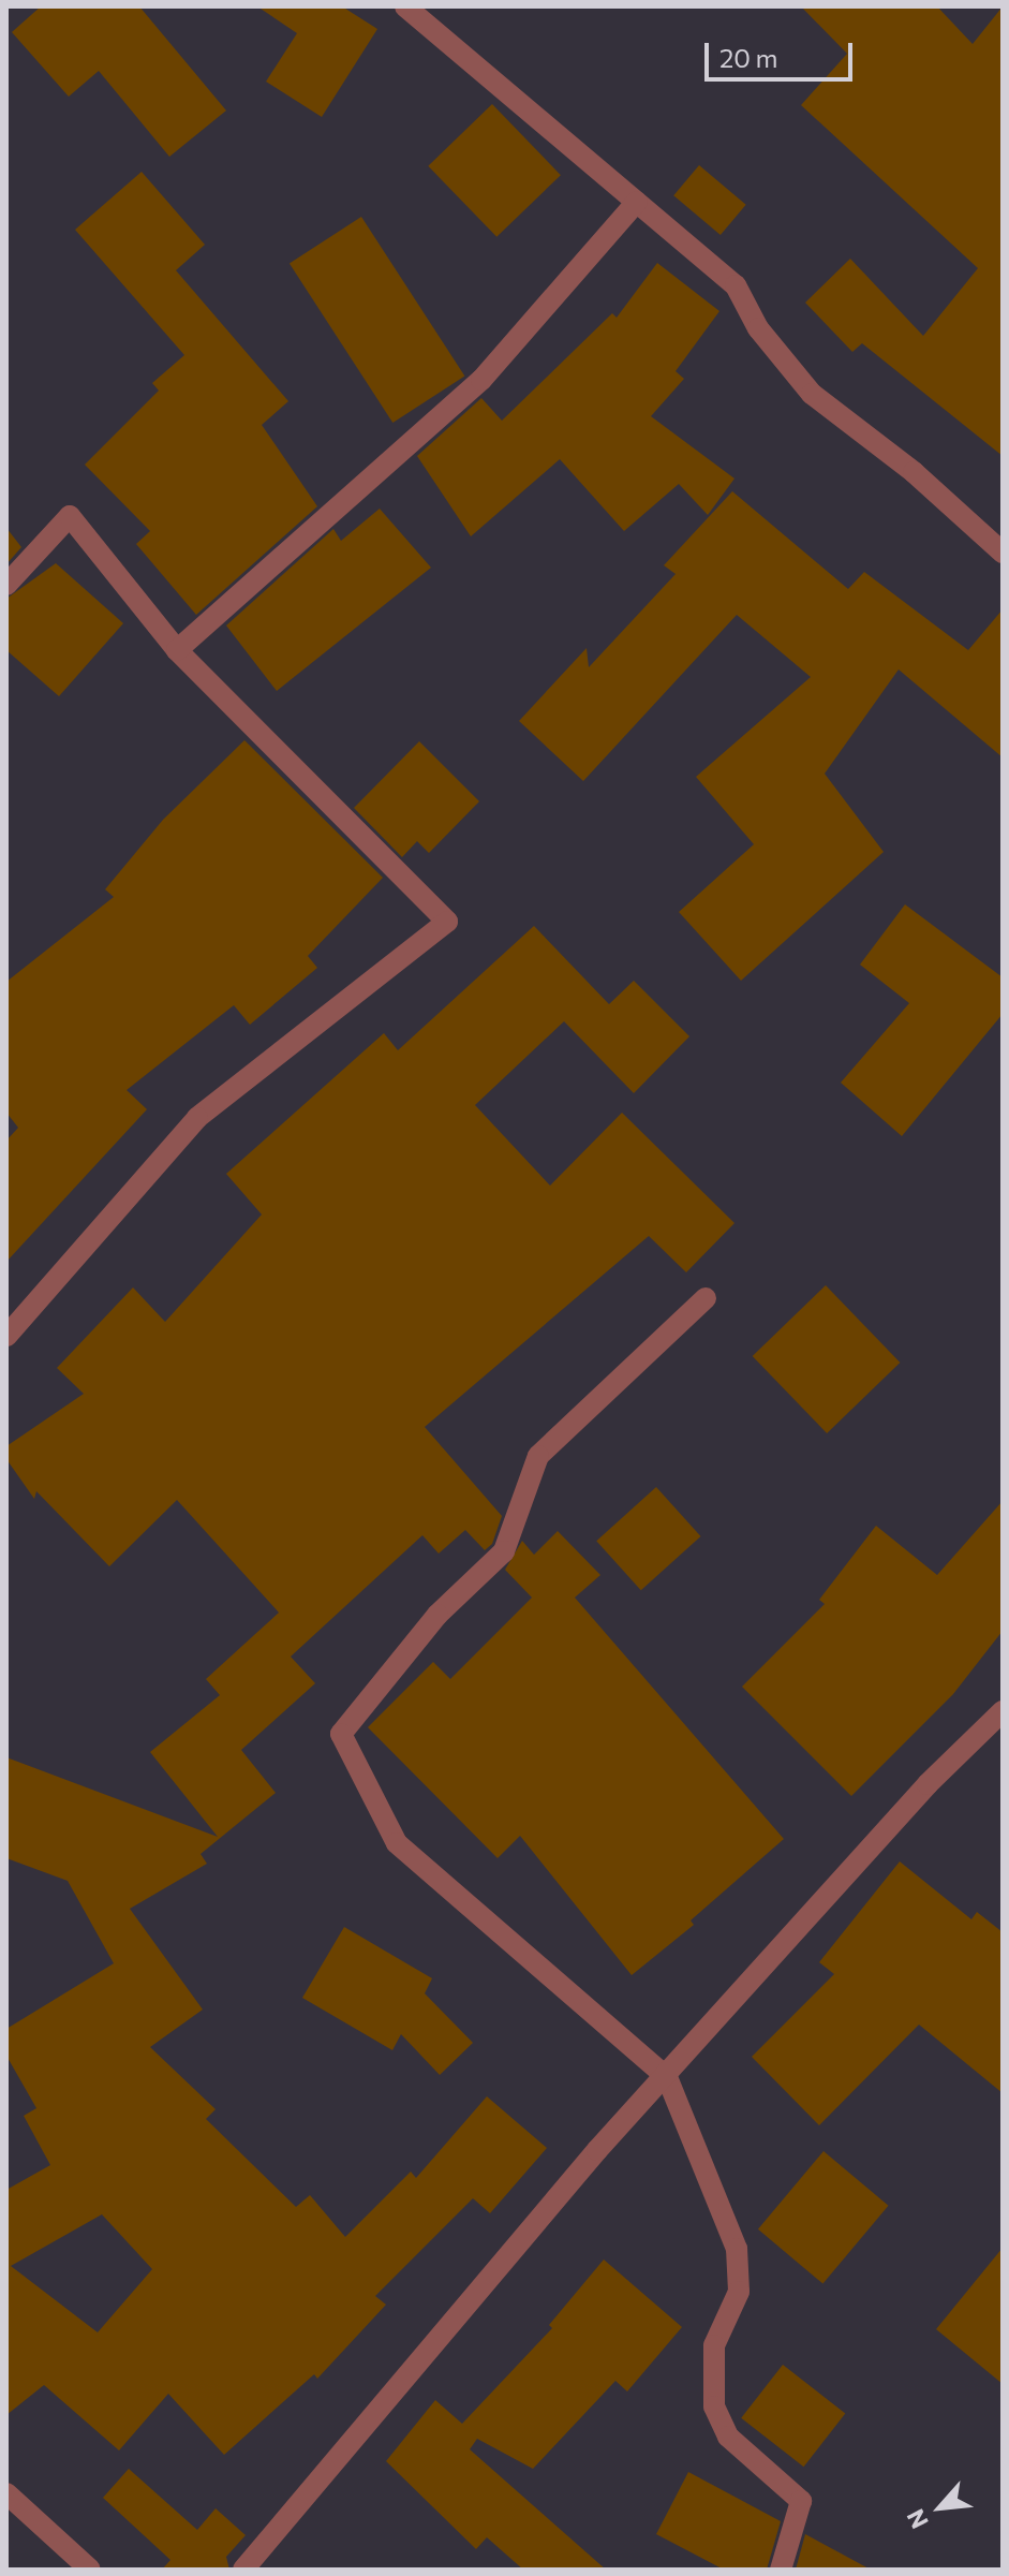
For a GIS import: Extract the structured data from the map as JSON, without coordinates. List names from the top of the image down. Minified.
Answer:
{"scale_bar":"20 m","north":"bottom left"}
